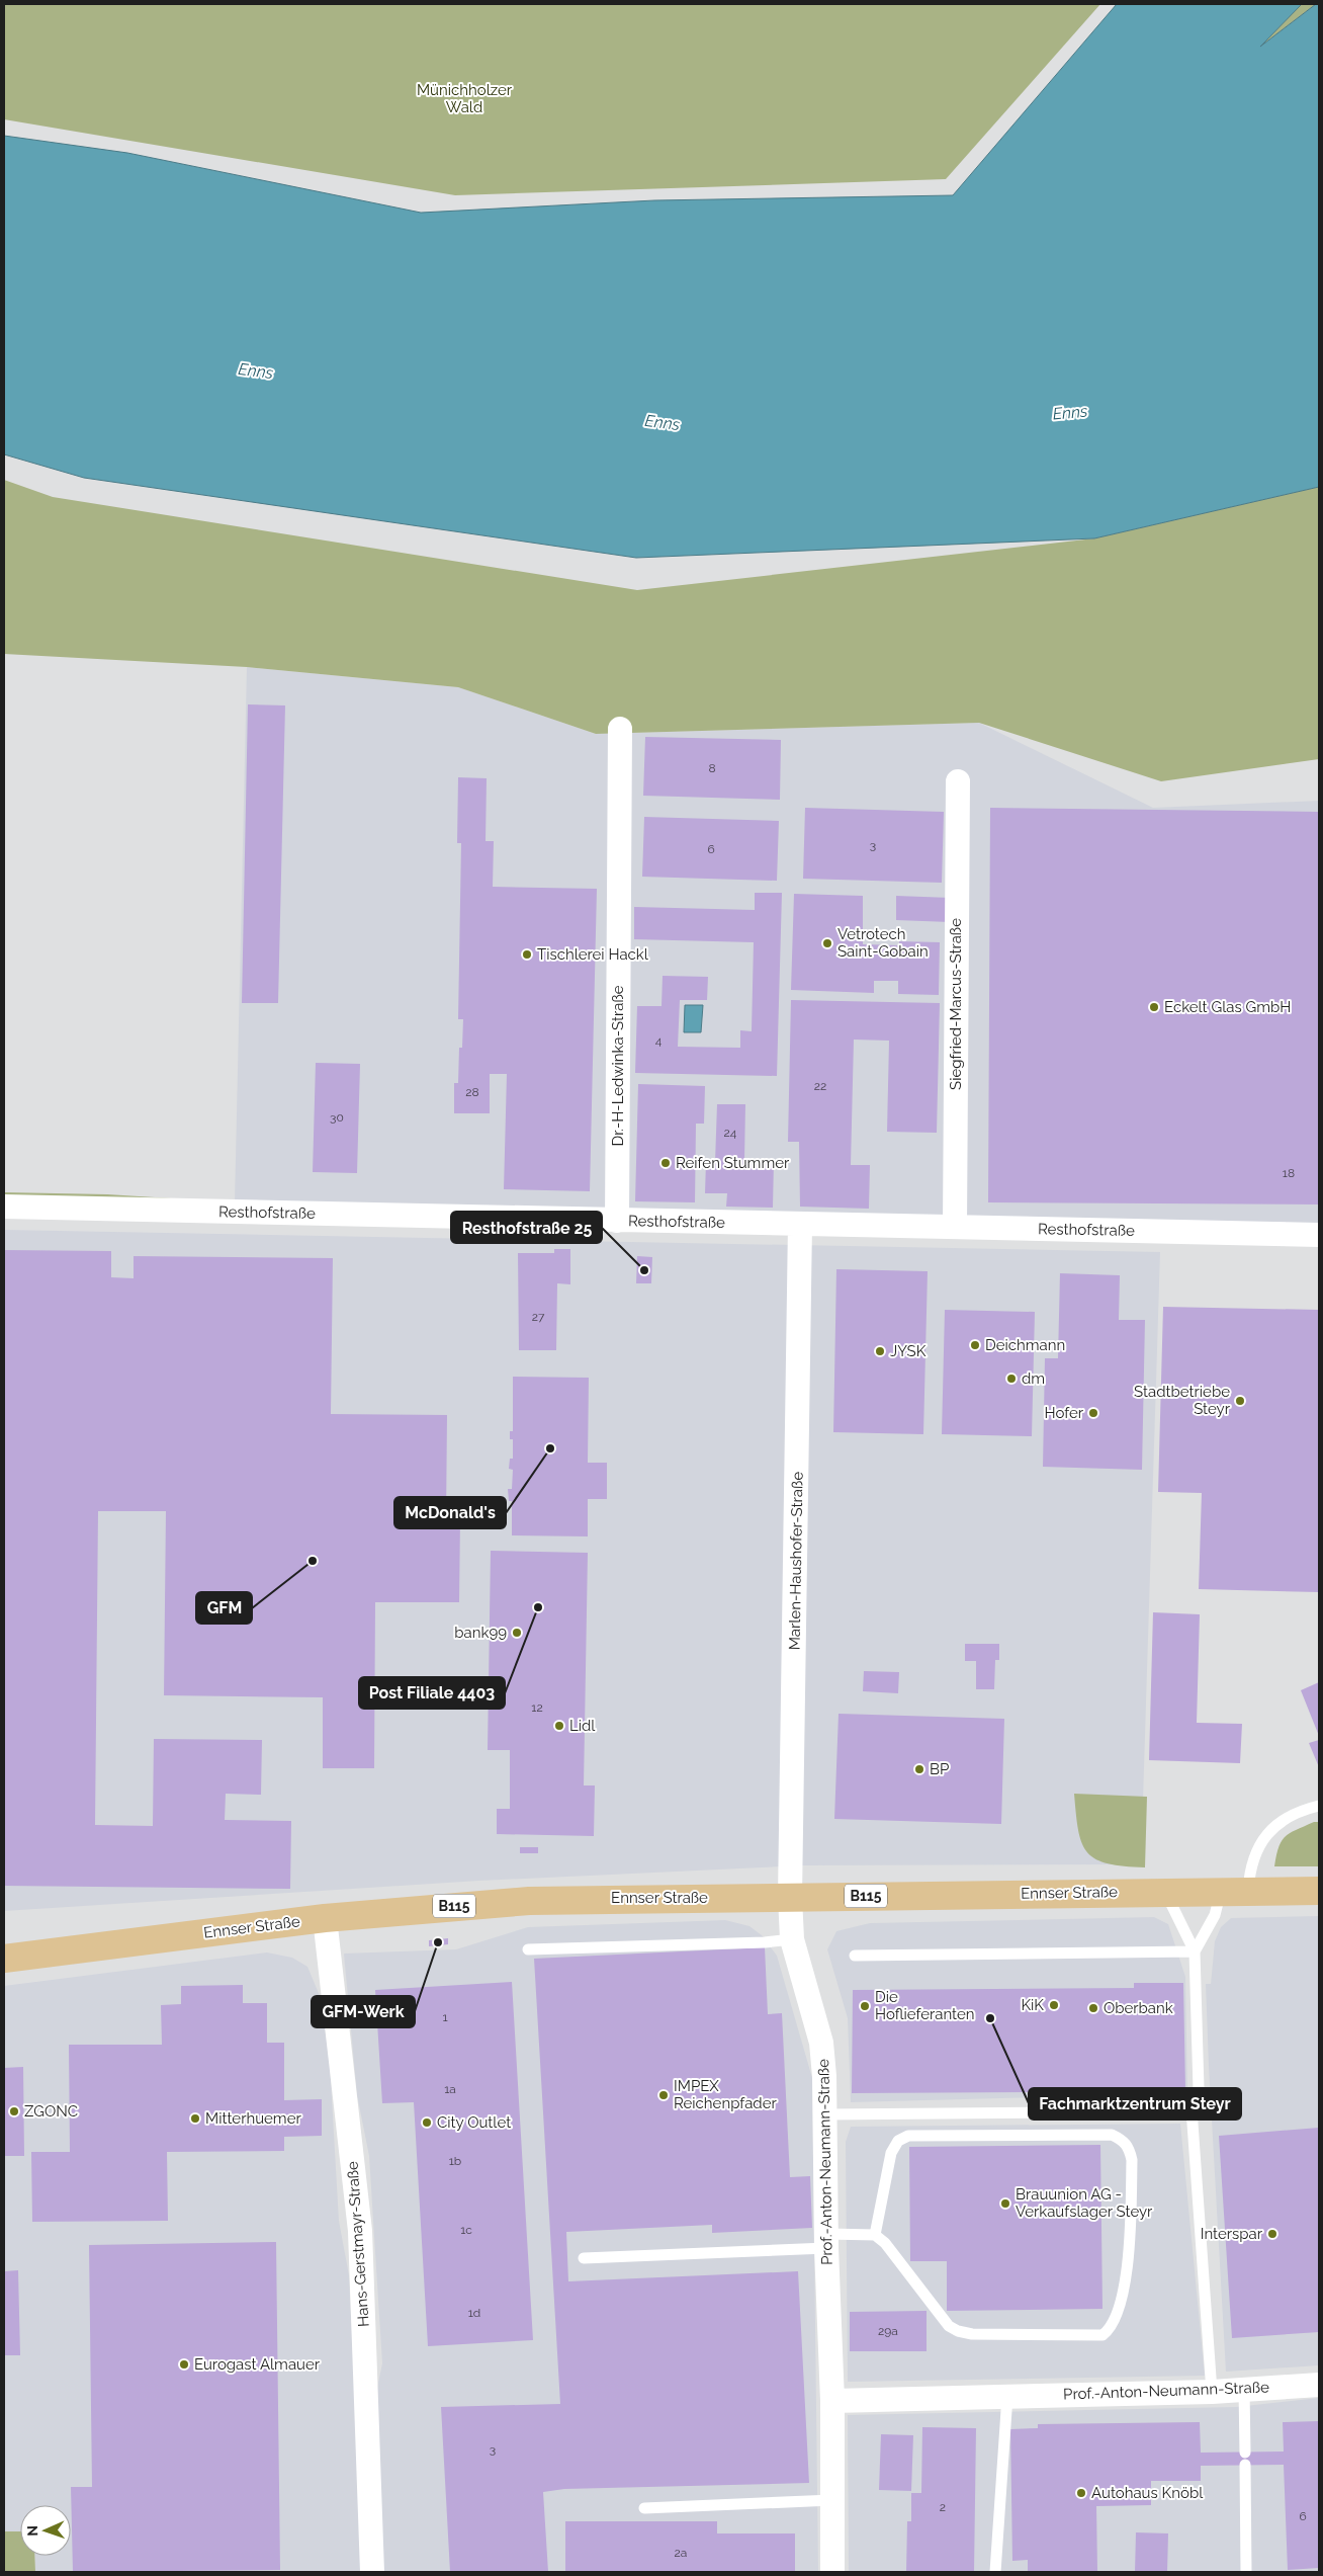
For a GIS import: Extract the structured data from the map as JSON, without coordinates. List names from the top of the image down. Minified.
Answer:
{"streets":{"main road":["Ennser Straße","B115"],"street":["Siegfried-Marcus-Straße","Dr.-H-Ledwinka-Straße","Resthofstraße","Marlen-Haushofer-Straße","Prof.-Anton-Neumann-Straße","Hans-Gerstmayr-Straße"]},"crossings":[["Siegfried-Marcus-Straße","Resthofstraße"],["Dr.-H-Ledwinka-Straße","Resthofstraße"],["Resthofstraße","Marlen-Haushofer-Straße"],["Marlen-Haushofer-Straße","Ennser Straße"],["Marlen-Haushofer-Straße","Prof.-Anton-Neumann-Straße"],["Ennser Straße","Prof.-Anton-Neumann-Straße"],["Ennser Straße","Hans-Gerstmayr-Straße"]],"water":["Enns"],"parks":["Münichholzer Wald"],"places":["Vetrotech Saint-Gobain","Tischlerei Hackl","Eckelt Glas GmbH","Reifen Stummer","Resthofstraße 25","Deichmann","JYSK","dm","Stadtbetriebe Steyr","Hofer","McDonald's","GFM","Post Filiale 4403","bank99","Lidl","BP","GFM-Werk","KiK","Die Hoflieferanten","Oberbank","Fachmarktzentrum Steyr","IMPEX Reichenpfader","ZGONC","Mitterhuemer","City Outlet","Brauunion AG - Verkaufslager Steyr","Interspar","Eurogast Almauer","Autohaus Knöbl"],"house_numbers":["8","3","6","4","22","28","30","24","18","27","12","1","1a","1b","1c","1d","29a","3","2","6","2a"],"north":"left"}
